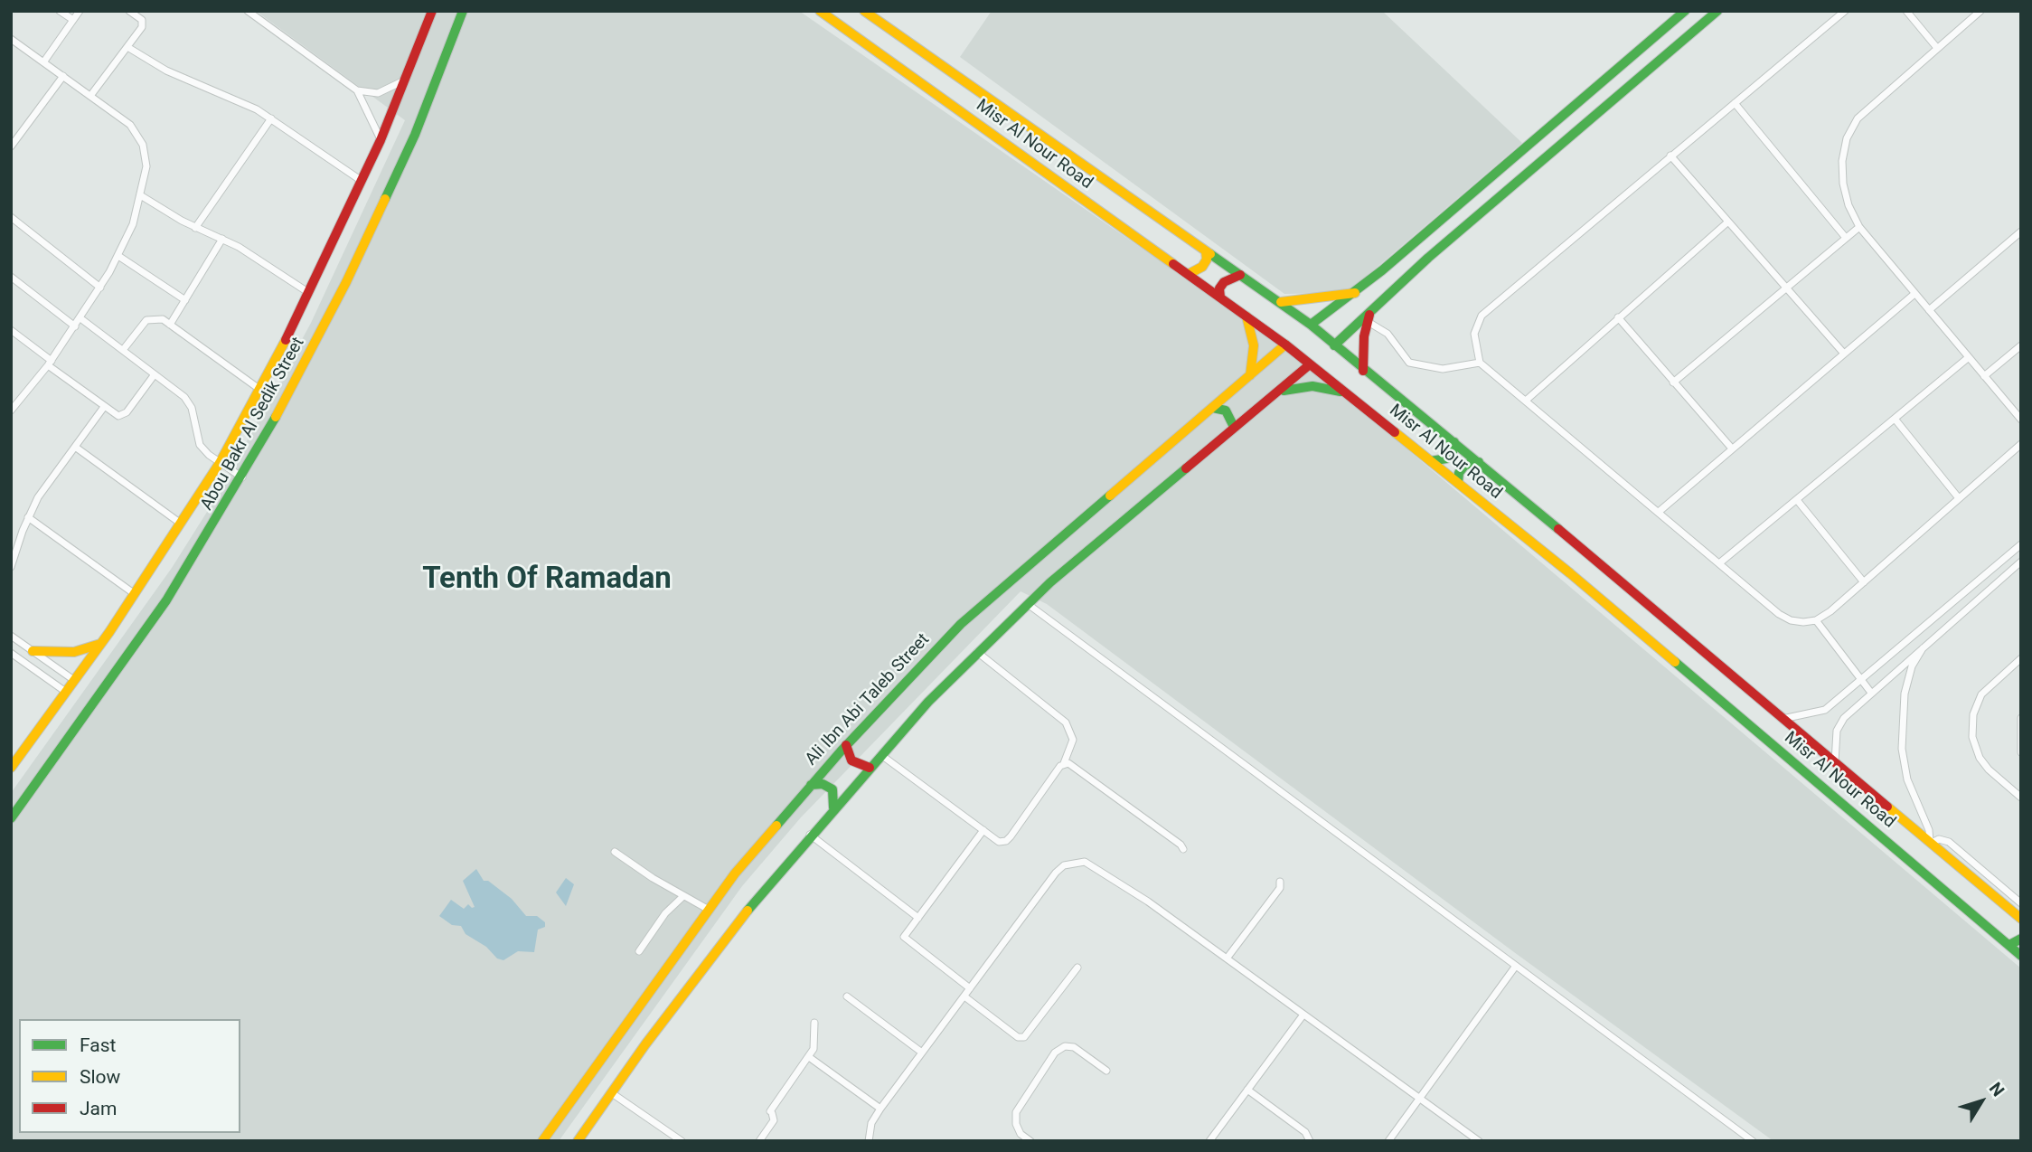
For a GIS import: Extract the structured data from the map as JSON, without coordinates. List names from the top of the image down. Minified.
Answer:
{"streets":{"street":["Misr Al Nour Road","Abou Bakr Al Sedik Street","Ali Ibn Abi Taleb Street"]},"crossings":[["Misr Al Nour Road","Ali Ibn Abi Taleb Street"]],"districts":["Tenth Of Ramadan"],"legend":["Fast","Slow","Jam"],"north":"top right"}
